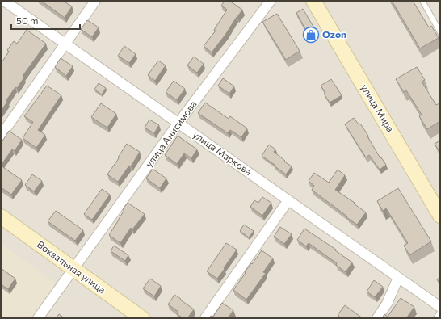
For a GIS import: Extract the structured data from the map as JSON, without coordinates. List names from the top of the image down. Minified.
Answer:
{"streets":{"main road":["улица Мира","Вокзальная улица"],"street":["улица Анисимова","улица Маркова"]},"crossings":[["улица Анисимова","улица Маркова"],["улица Анисимова","Вокзальная улица"]],"places":{"shop":["Ozon"]},"scale_bar":"50 m"}
